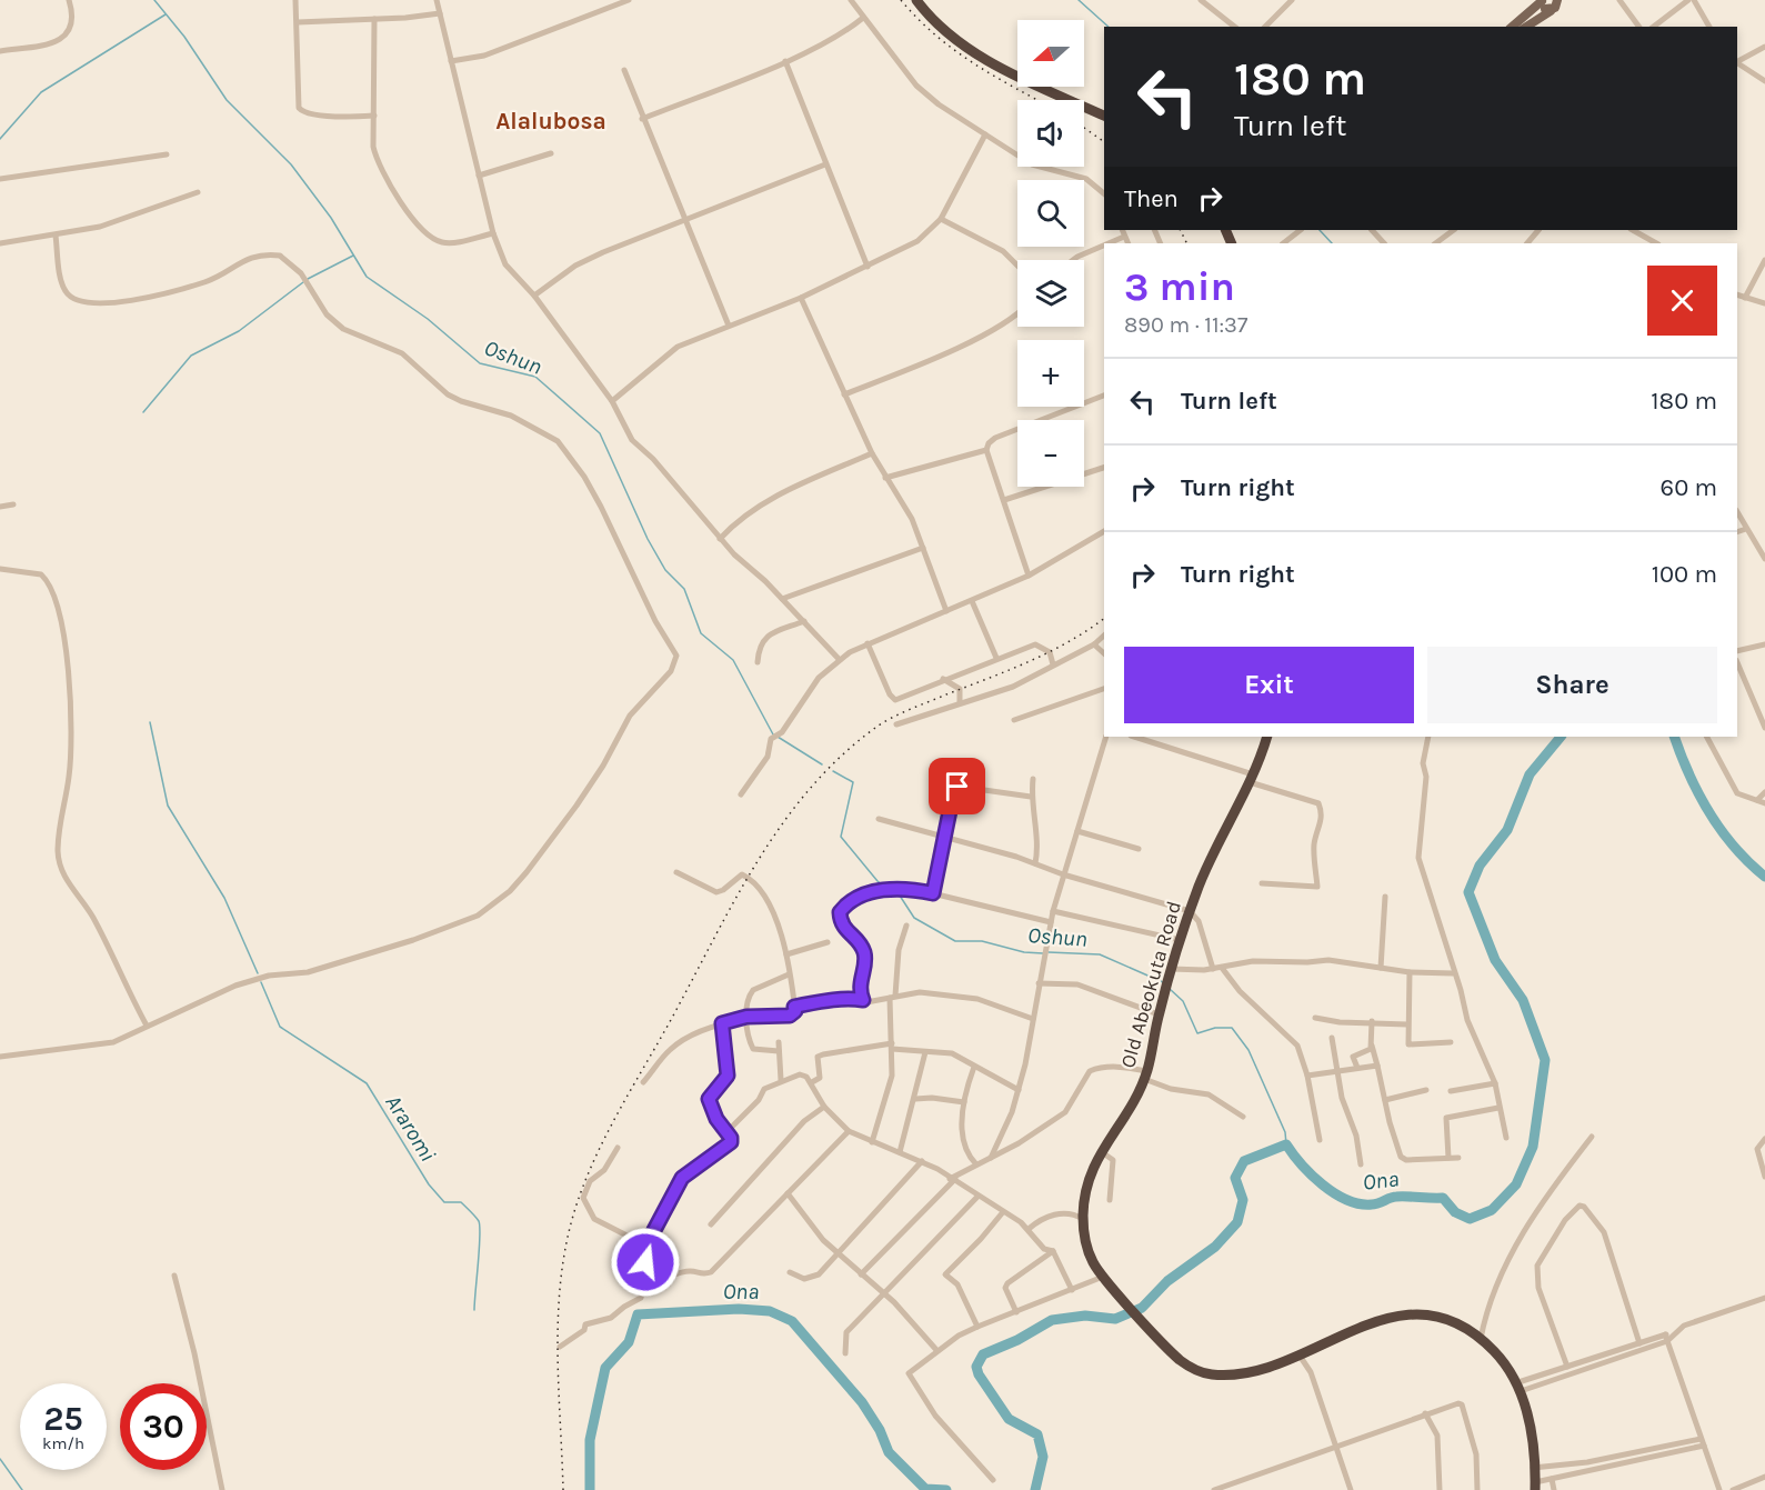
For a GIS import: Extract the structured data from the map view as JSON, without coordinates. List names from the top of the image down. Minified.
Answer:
{"streets":{"highway":["Old Abeokuta Road"]},"districts":["Alalubosa"],"water":["Oshun","Araromi","Ona"],"north":"left","page":{"map_buttons":["+","−"],"turn":["180 m","Turn left"],"then":"Then","heading":["3 min","890 m · 11:37"],"list":[{"name":"Turn left","value":"180 m"},{"name":"Turn right","value":"60 m"},{"name":"Turn right","value":"100 m"}],"buttons":["Exit","Share"],"speed":"25 km/h","limit":"30"}}
